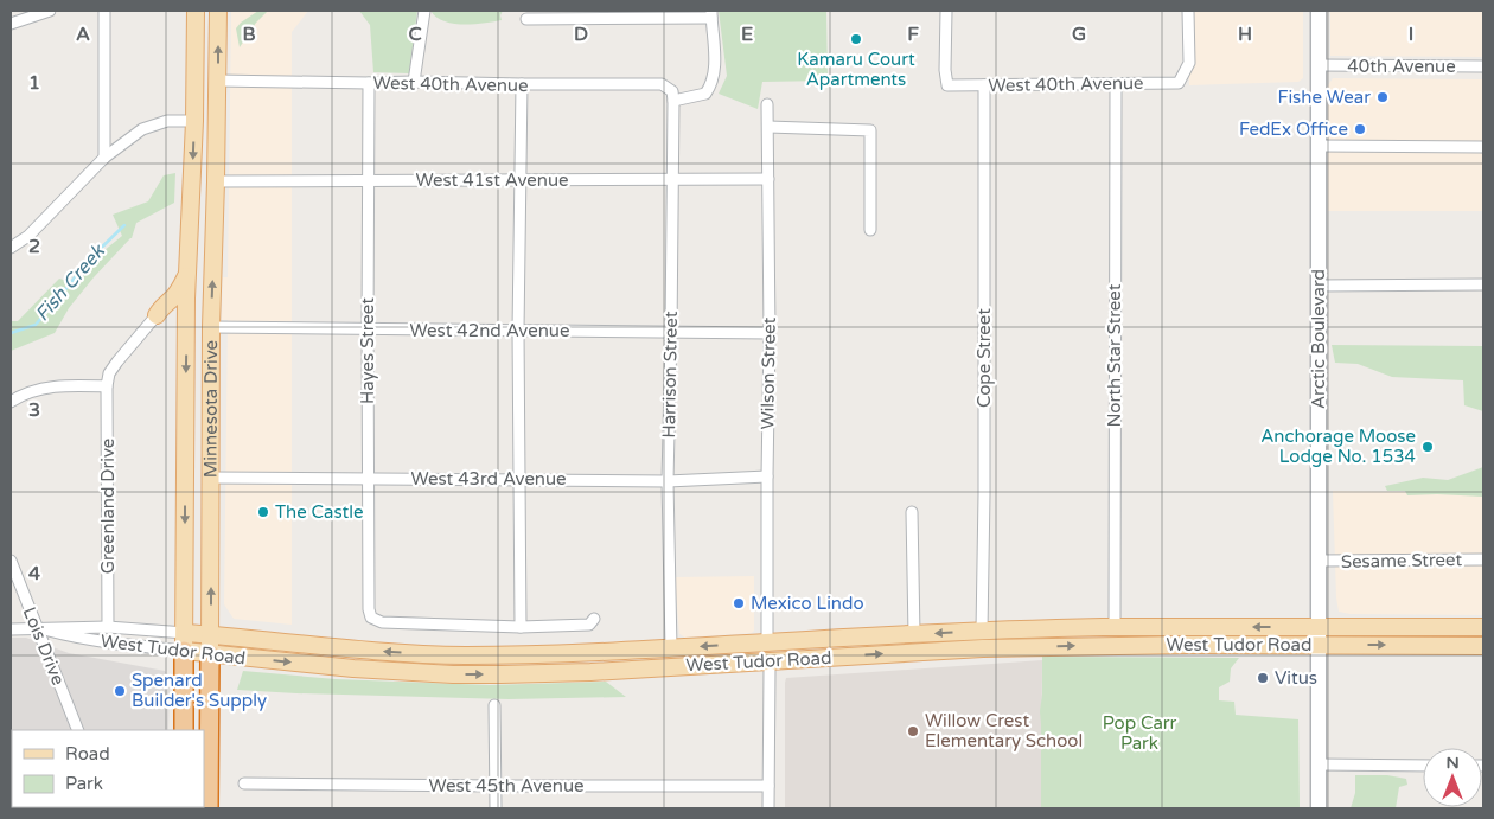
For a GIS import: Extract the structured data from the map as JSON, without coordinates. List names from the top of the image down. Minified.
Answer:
{"streets":{"highway":["Minnesota Drive"],"main road":["Arctic Boulevard","West Tudor Road"],"street":["40th Avenue","West 40th Avenue","West 41st Avenue","West 42nd Avenue","Hayes Street","North Star Street","Cope Street","Wilson Street","Harrison Street","West 43rd Avenue","Greenland Drive","Sesame Street","Lois Drive","West 45th Avenue"]},"crossings":[["40th Avenue","Arctic Boulevard"],["West 40th Avenue","Hayes Street"],["West 40th Avenue","North Star Street"],["West 40th Avenue","Cope Street"],["West 40th Avenue","Harrison Street"],["West 40th Avenue","Minnesota Drive"],["West 41st Avenue","Hayes Street"],["West 41st Avenue","Wilson Street"],["West 41st Avenue","Harrison Street"],["West 41st Avenue","Minnesota Drive"],["West 42nd Avenue","Hayes Street"],["West 42nd Avenue","Wilson Street"],["West 42nd Avenue","Harrison Street"],["West 42nd Avenue","Minnesota Drive"],["Arctic Boulevard","Sesame Street"],["Arctic Boulevard","West Tudor Road"],["Hayes Street","West 43rd Avenue"],["North Star Street","West Tudor Road"],["Cope Street","West Tudor Road"],["Wilson Street","West 43rd Avenue"],["Wilson Street","West Tudor Road"],["Harrison Street","West 43rd Avenue"],["Harrison Street","West Tudor Road"],["Minnesota Drive","West 43rd Avenue"],["Minnesota Drive","West Tudor Road"],["Greenland Drive","West Tudor Road"],["West Tudor Road","Lois Drive"]],"water":["Fish Creek"],"parks":["Pop Carr Park"],"places":["Kamaru Court Apartments","Fishe Wear","FedEx Office","Anchorage Moose Lodge No. 1534","The Castle","Mexico Lindo","Vitus","Spenard Builder's Supply","Willow Crest Elementary School"],"legend":["Road","Park"],"north":"top","grid":{"columns":["A","B","C","D","E","F","G","H","I"],"rows":["1","2","3","4"]}}
